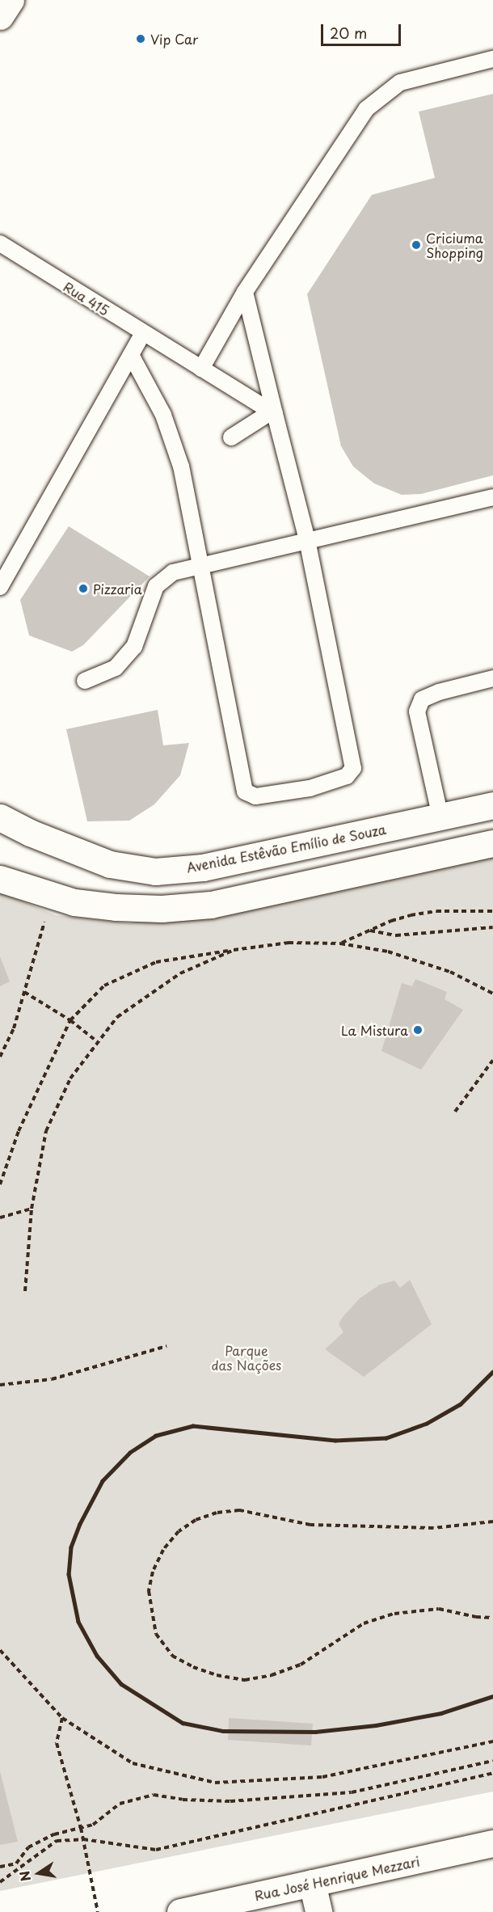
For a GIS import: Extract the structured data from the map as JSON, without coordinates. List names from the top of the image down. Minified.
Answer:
{"streets":{"main road":["Avenida Estêvão Emílio de Souza","Rua José Henrique Mezzari"],"lane":["Rua 415"]},"parks":["Parque das Nações"],"places":["Vip Car","Criciuma Shopping","Pizzaria","La Mistura"],"scale_bar":"20 m","north":"left"}
